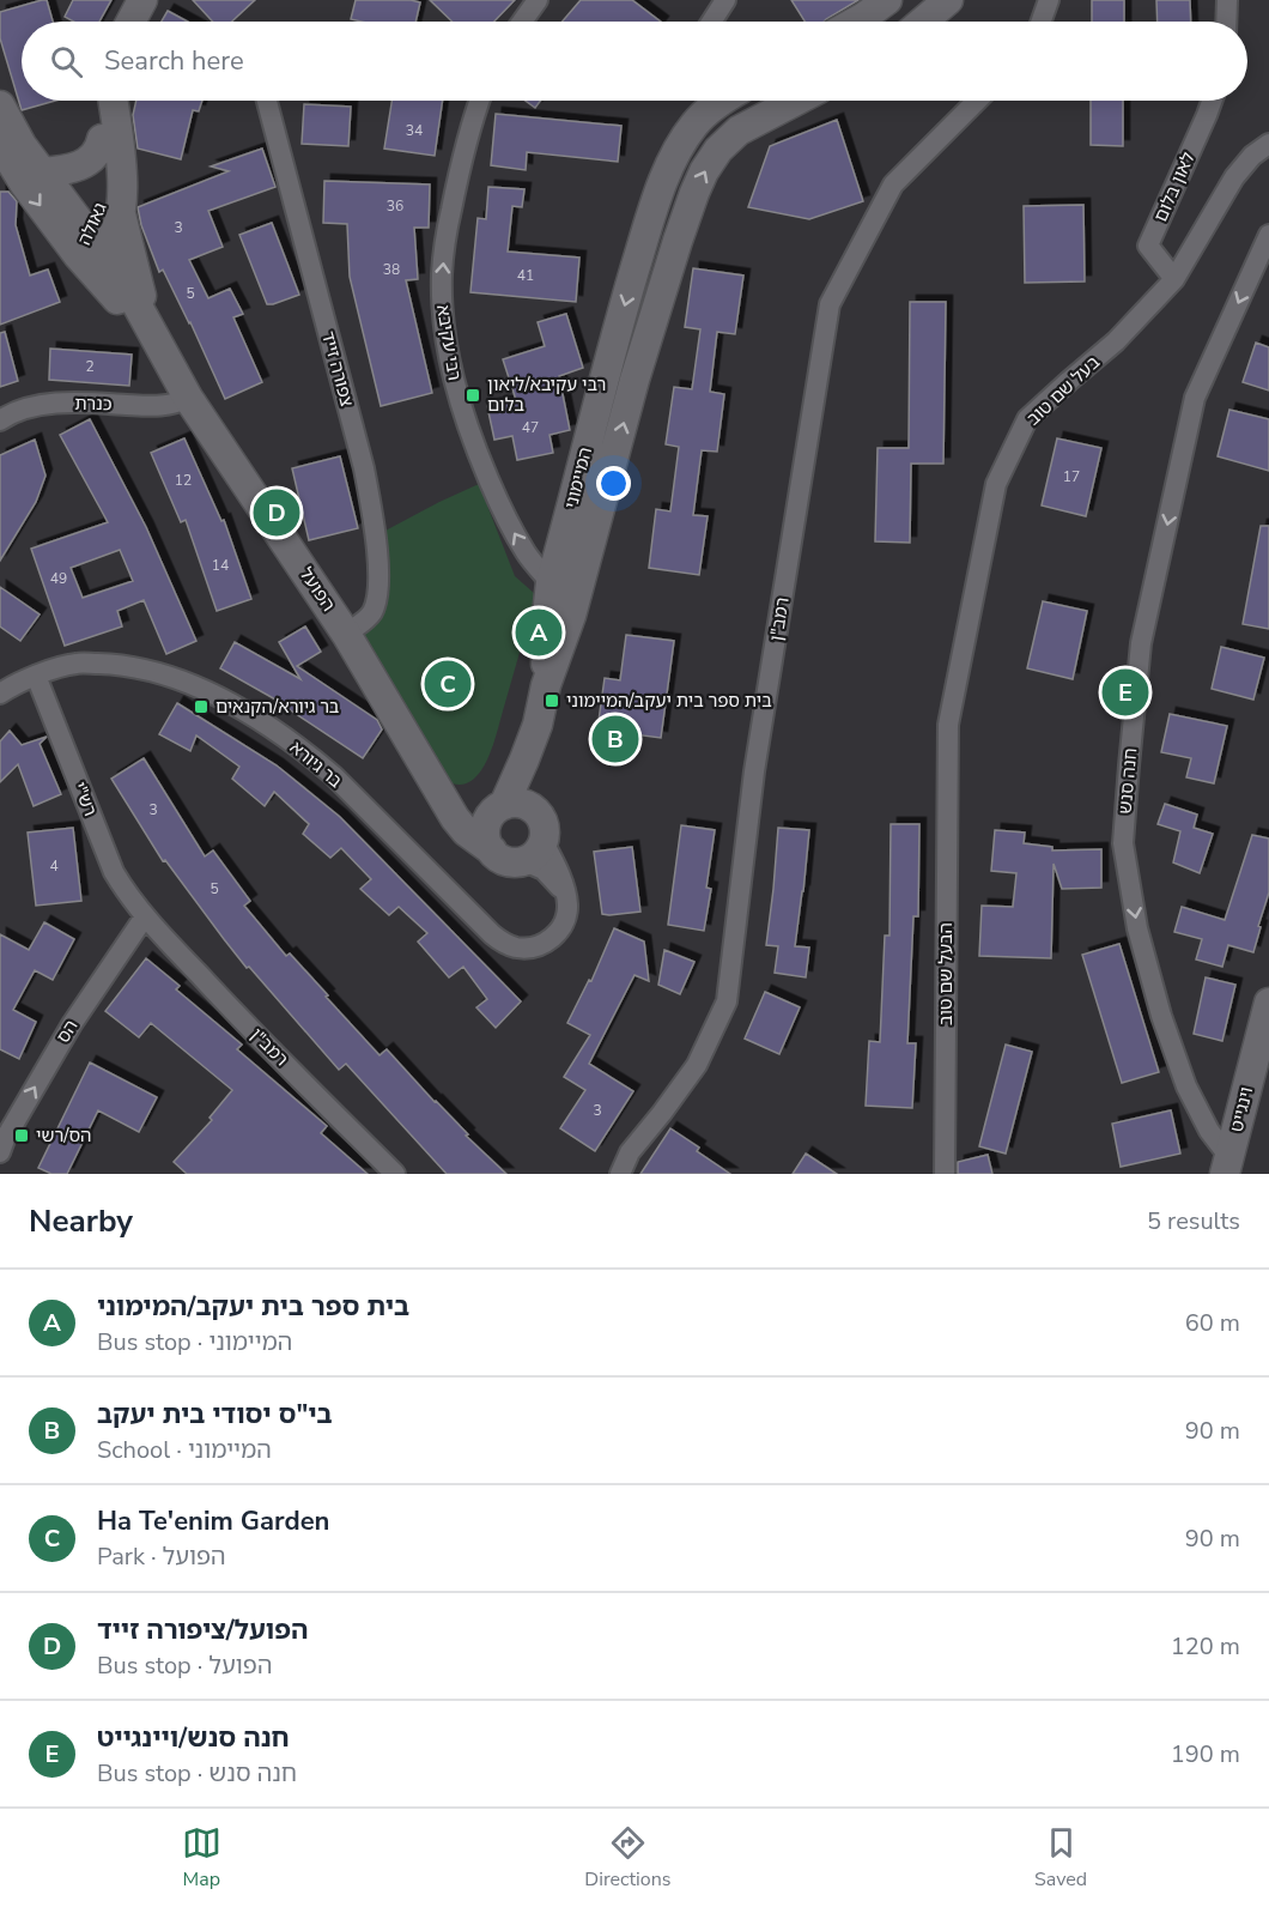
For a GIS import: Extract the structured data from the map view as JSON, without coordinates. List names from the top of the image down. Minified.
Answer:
{"streets":{"street":["לאון בלום","גאולה","רבי עקיבא","צפורה זייד","בעל שם טוב","כנרת","המיימוני","הפועל","רמב\"ן","בר גיורא","חנה סנש","רש\"י","הבעל שם טוב","הס","וינגייט"]},"crossings":[["לאון בלום","בעל שם טוב"],["גאולה","הפועל"],["רבי עקיבא","המיימוני"],["צפורה זייד","הפועל"],["בעל שם טוב","הבעל שם טוב"],["כנרת","הפועל"],["המיימוני","הפועל"],["המיימוני","בר גיורא"],["הפועל","בר גיורא"],["רמב\"ן","רש\"י"],["רמב\"ן","הס"],["בר גיורא","רש\"י"],["חנה סנש","וינגייט"],["רש\"י","הס"]],"one_way":["רבי עקיבא","חנה סנש","הס"],"places":{"transit":["רבי עקיבא/ליאון בלום","בית ספר בית יעקב/המיימוני","בר גיורא/הקנאים","הס/רשי"]},"house_numbers":["34","36","3","38","41","5","2","47","17","12","14","49","3","4","5","3"],"page":{"search":"Search here","pins":["D","A","C","E","B"],"heading":["Nearby","5 results"],"list":[{"mark":"A","name":"בית ספר בית יעקב/המימוני","note":"Bus stop · המיימוני","value":"60 m"},{"mark":"B","name":"בי\"ס יסודי בית יעקב","note":"School · המיימוני","value":"90 m"},{"mark":"C","name":"Ha Te'enim Garden","note":"Park · הפועל","value":"90 m"},{"mark":"D","name":"הפועל/ציפורה זייד","note":"Bus stop · הפועל","value":"120 m"},{"mark":"E","name":"חנה סנש/ויינגייט","note":"Bus stop · חנה סנש","value":"190 m"}],"nav":["Map","Directions","Saved"]}}
